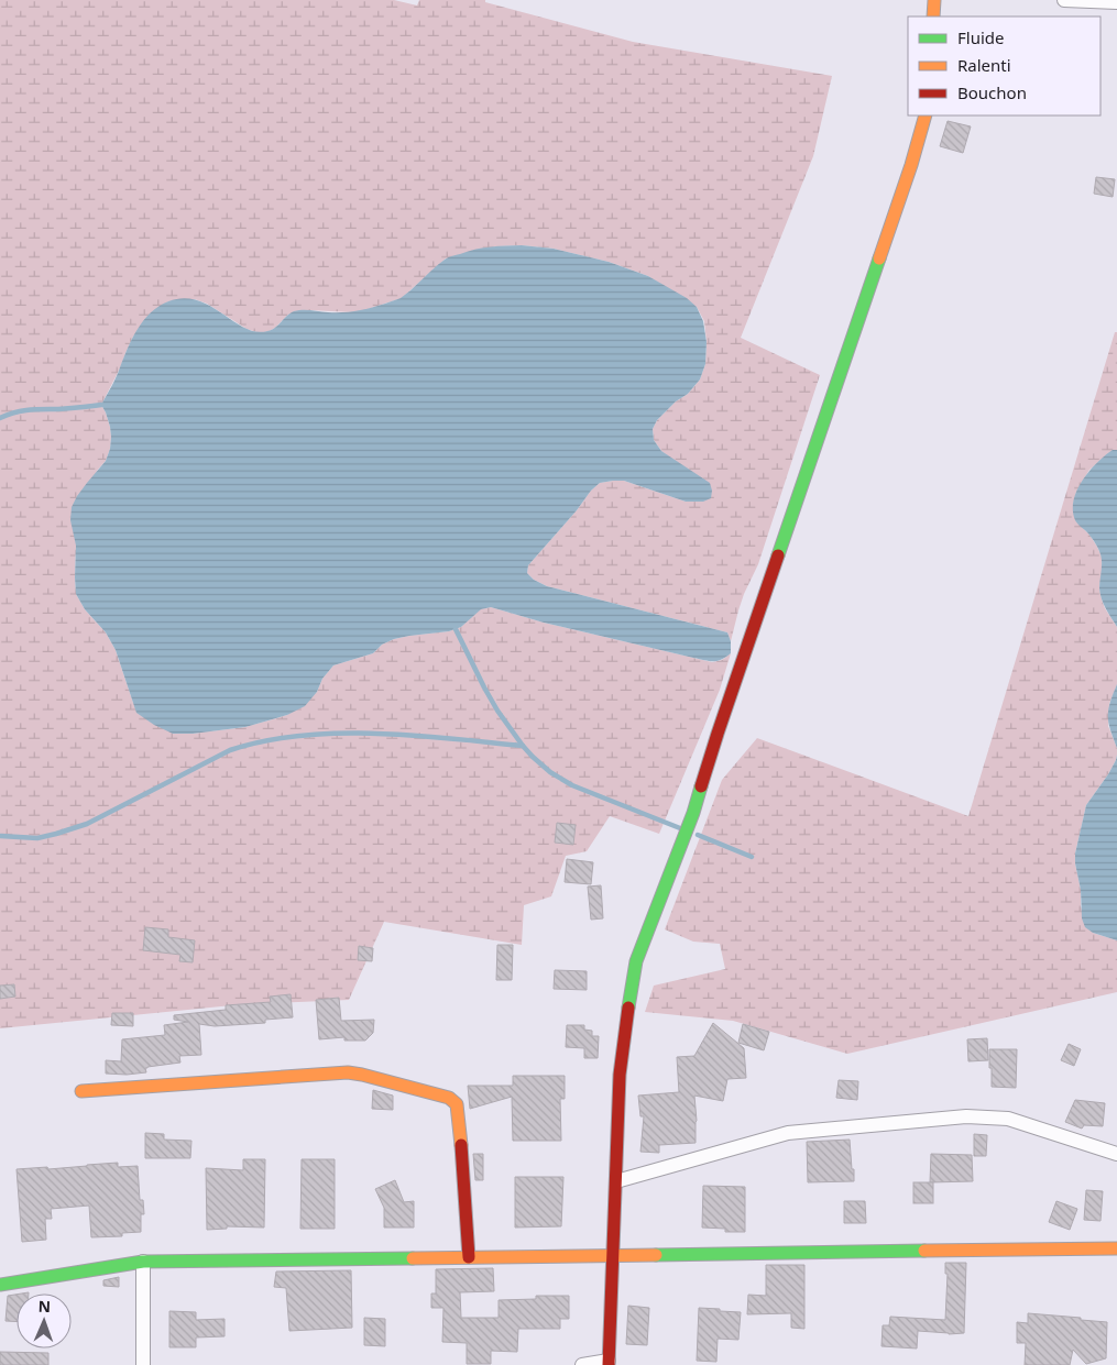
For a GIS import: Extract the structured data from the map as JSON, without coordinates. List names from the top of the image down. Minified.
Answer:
{"legend":["Fluide","Ralenti","Bouchon"],"north":"top"}
